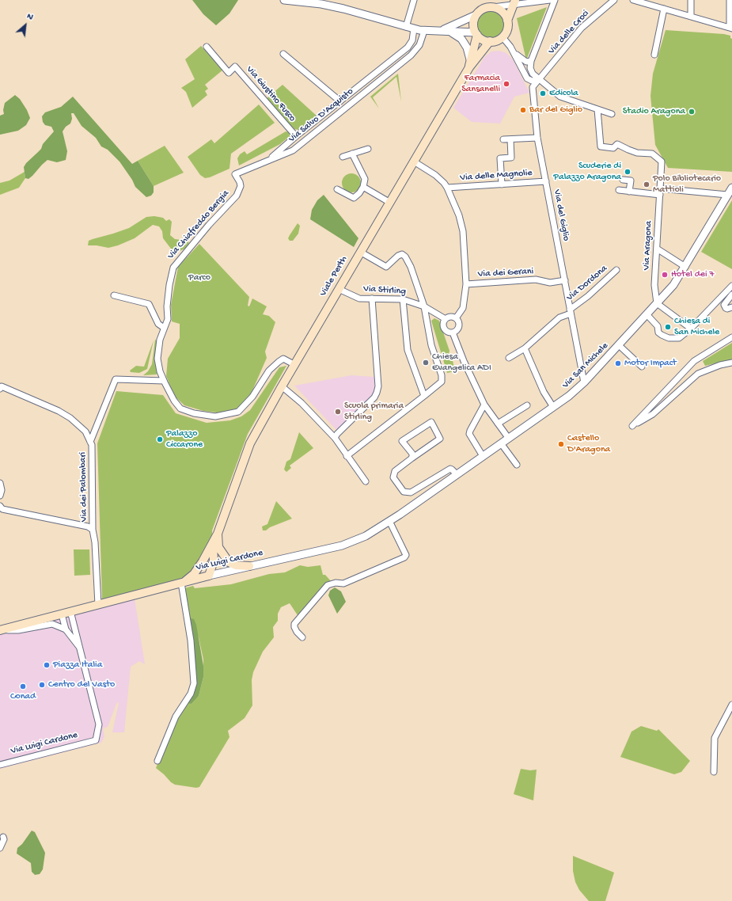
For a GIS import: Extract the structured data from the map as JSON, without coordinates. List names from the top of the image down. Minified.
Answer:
{"streets":{"main road":["Viale Perth","Via Luigi Cardone"],"street":["Via delle Croci","Via Giustino Fusco","Via Salvo D'Acquisto","Via delle Magnolie","Via del Giglio","Via Chiafreddo Bergia","Via Aragona","Via dei Gerani","Via Dordona","Via Stirling","Via San Michele","Via dei Palombari"]},"crossings":[["Via delle Croci","Via del Giglio"],["Via Giustino Fusco","Via Salvo D'Acquisto"],["Via delle Magnolie","Via del Giglio"],["Via del Giglio","Via dei Gerani"],["Via del Giglio","Via Dordona"],["Via del Giglio","Via San Michele"],["Via Chiafreddo Bergia","Viale Perth"],["Via Aragona","Via San Michele"],["Viale Perth","Via Stirling"],["Viale Perth","Via Luigi Cardone"],["Via San Michele","Via Luigi Cardone"],["Via dei Palombari","Via Luigi Cardone"]],"parks":["Parco"],"places":["Farmacia Sansanelli","Edicola","Bar del Giglio","Stadio Aragona","Scuderie di Palazzo Aragona","Polo Bibliotecario Mattioli","Hotel dei 7","Chiesa di San Michele","Chiesa Evangelica ADI","Motor Impact","Scuola primaria Stirling","Palazzo Ciccarone","Castello D'Aragona","Piazza Italia","Centro del Vasto","Conad"],"north":"top right"}
